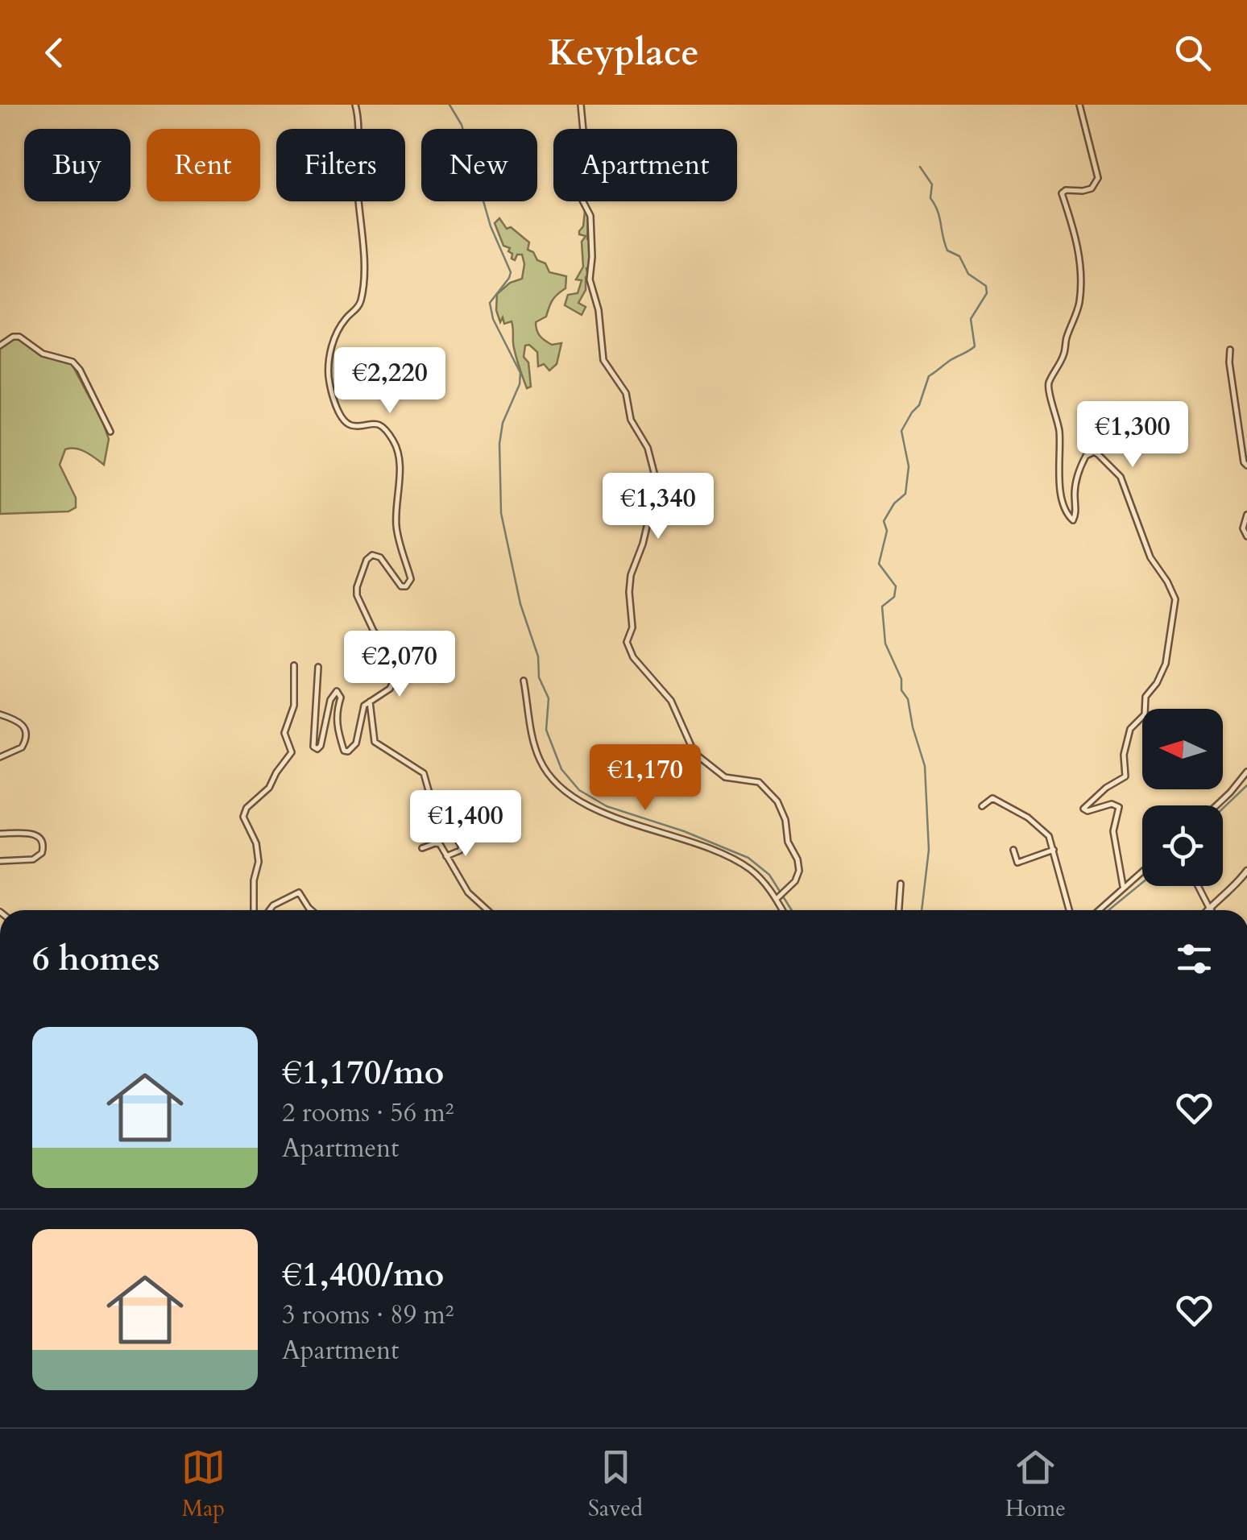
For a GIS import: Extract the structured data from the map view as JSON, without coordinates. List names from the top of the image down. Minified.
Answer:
{"north":"left","page":{"header":"Keyplace","chip":["Buy","Rent","Filters","New","Apartment"],"price":["€2,220","€1,300","€1,340","€2,070","€1,170","€1,400"],"heading":"6 homes","list":[{"name":"€1,170/mo","note":"2 rooms · 56 m² · Apartment"},{"name":"€1,400/mo","note":"3 rooms · 89 m² · Apartment"}],"tabs":["Map","Saved","Home"]}}
